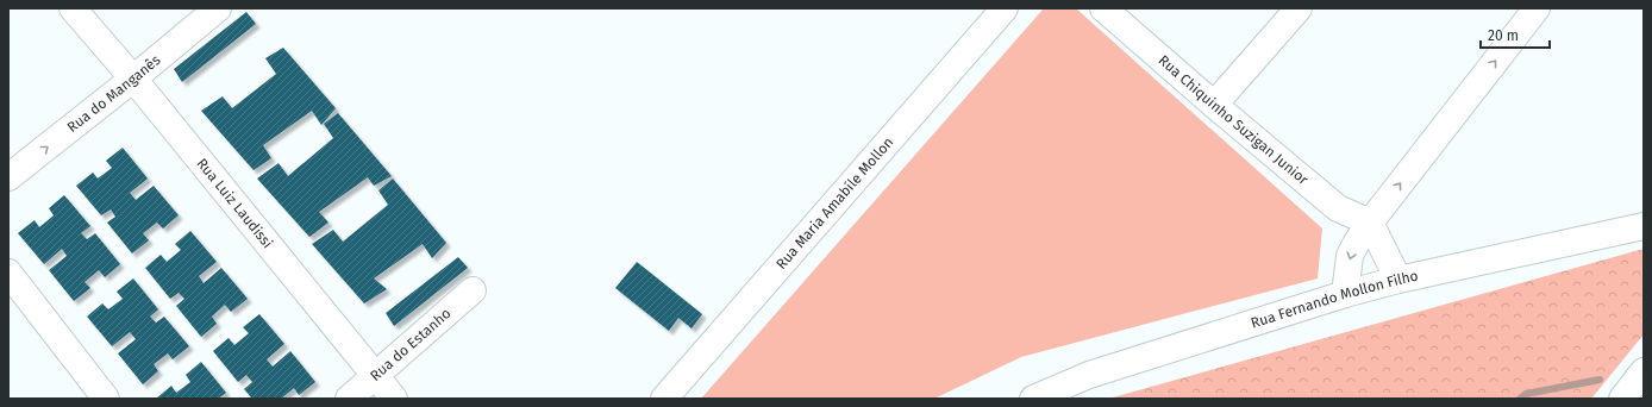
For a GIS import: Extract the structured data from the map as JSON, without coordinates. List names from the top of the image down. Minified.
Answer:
{"streets":{"street":["Rua do Manganês","Rua Chiquinho Suzigan Junior","Rua Luiz Laudissi","Rua Maria Amabíle Mollon","Rua Fernando Mollon Filho","Rua do Estanho"]},"crossings":[["Rua do Manganês","Rua Luiz Laudissi"],["Rua Luiz Laudissi","Rua do Estanho"]],"one_way":["Rua do Manganês"],"scale_bar":"20 m"}
